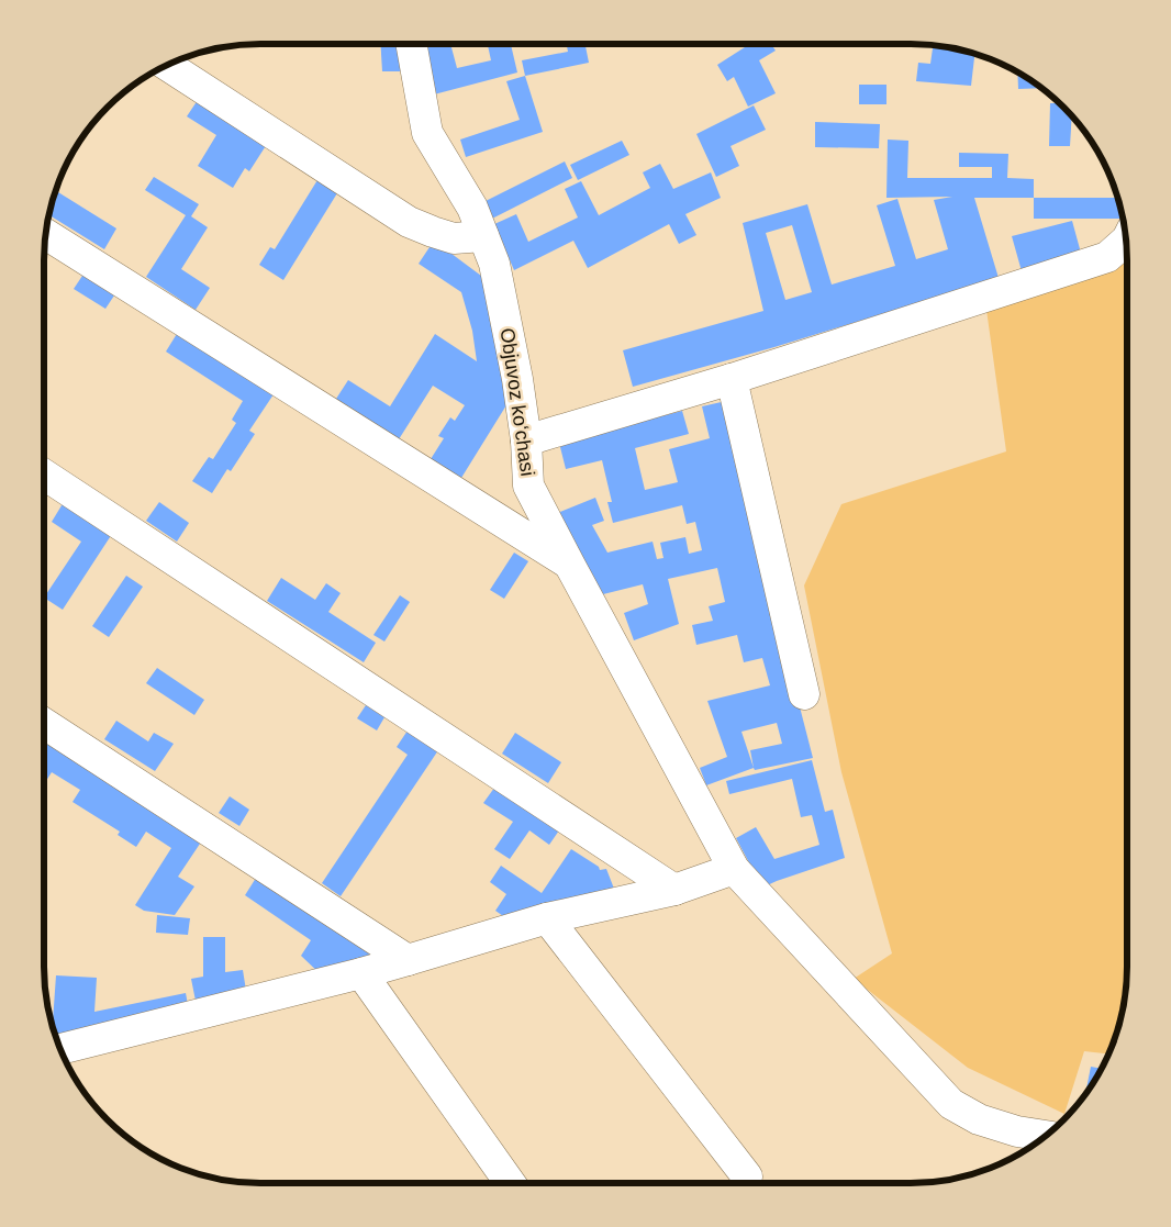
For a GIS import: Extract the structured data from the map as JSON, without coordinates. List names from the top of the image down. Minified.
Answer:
{"streets":{"street":["Objuvoz koʻchasi"]}}
